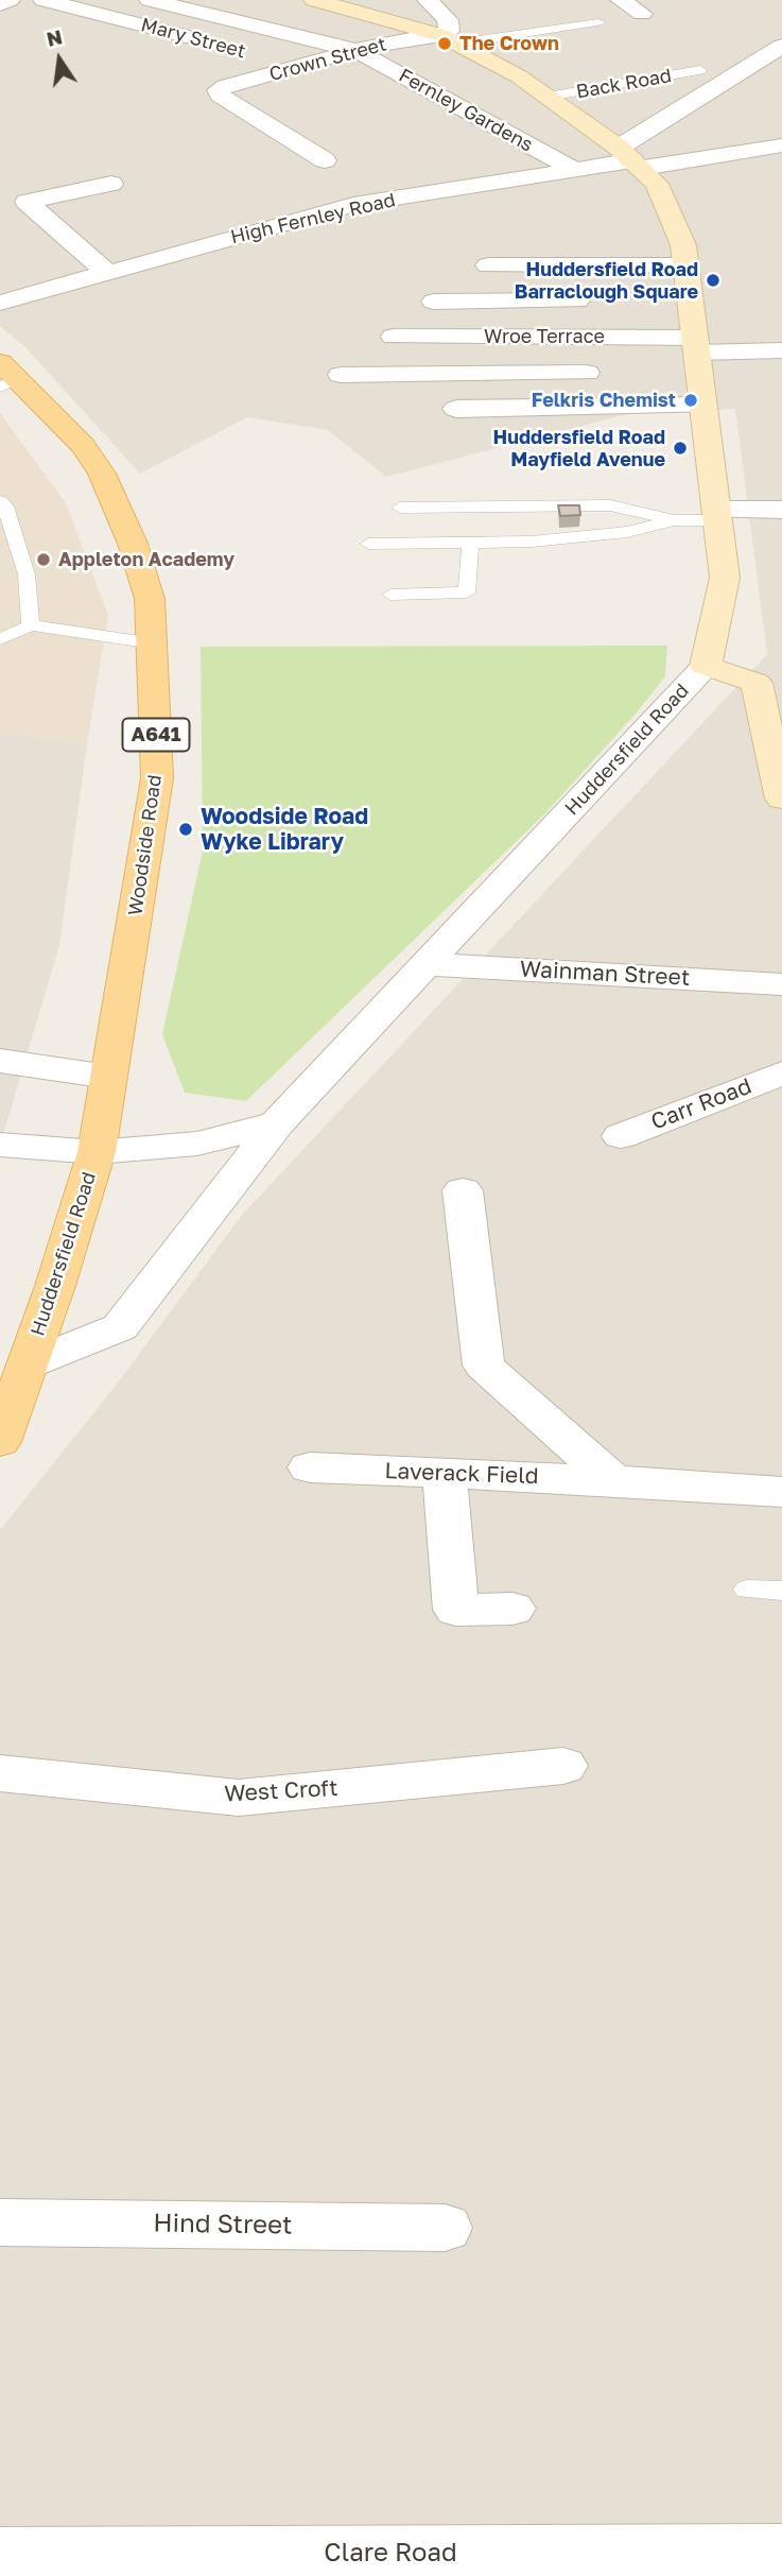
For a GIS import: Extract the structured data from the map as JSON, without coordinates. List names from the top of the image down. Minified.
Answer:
{"streets":{"main road":["A641","Huddersfield Road","Woodside Road"],"street":["Mary Street","Crown Street","Fernley Gardens","High Fernley Road","Wroe Terrace","Wainman Street","Carr Road","Laverack Field","West Croft","Hind Street","Clare Road"],"lane":["Back Road"]},"crossings":[["Mary Street","Crown Street"],["Crown Street","Fernley Gardens"],["Crown Street","Huddersfield Road"],["Back Road","Huddersfield Road"],["Fernley Gardens","High Fernley Road"],["High Fernley Road","Huddersfield Road"],["Wroe Terrace","Huddersfield Road"],["Huddersfield Road","Woodside Road"],["Huddersfield Road","Wainman Street"]],"places":["The Crown","Huddersfield Road Barraclough Square","Felkris Chemist","Huddersfield Road Mayfield Avenue","Appleton Academy","Woodside Road Wyke Library"],"north":"top"}
